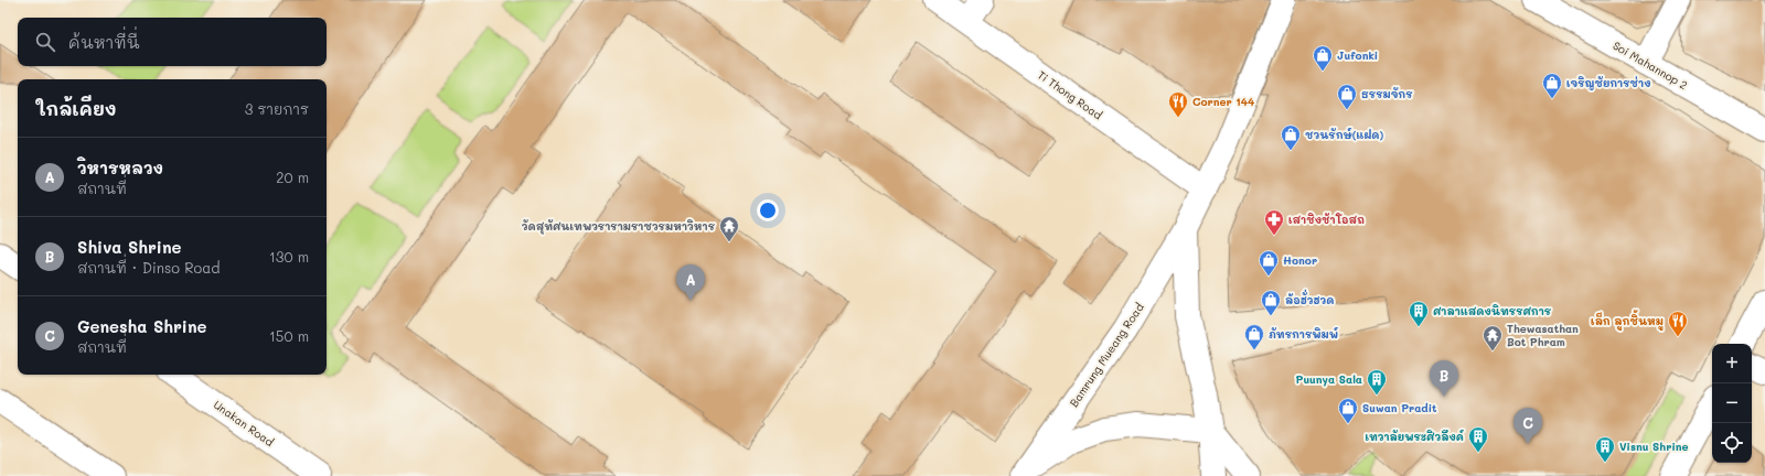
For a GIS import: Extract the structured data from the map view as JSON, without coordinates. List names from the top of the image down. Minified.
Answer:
{"streets":{"main road":["Soi Mahannop 2","Ti Thong Road","Bamrung Mueang Road","Unakan Road"]},"crossings":[["Ti Thong Road","Bamrung Mueang Road"]],"places":{"shop":["Jufonki","เจริญชัยการช่าง","ธรรมจักร","ชวนรักษ์(แฝด)","Honor","ล้อฮั่วฮวด","ภัทรการพิมพ์","Suwan Pradit"],"restaurant":["Corner 144","เล็ก ลูกชิ้นหมู"],"pharmacy":["เสาชิงช้าโอสถ"],"temple":["วัดสุทัศนเทพวรารามราชวรมหาวิหาร","Thewasathan Bot Phram"],"building":["ศาลาแสดงนิทรรศการ","Puunya Sala","เทวาลัยพระศิวลึงค์","Visnu Shrine"]},"page":{"search":"ค้นหาที่นี่","heading":["ใกล้เคียง","3 รายการ"],"list":[{"mark":"A","name":"วิหารหลวง","note":"สถานที่","value":"20 m"},{"mark":"B","name":"Shiva Shrine","note":"สถานที่ · Dinso Road","value":"130 m"},{"mark":"C","name":"Genesha Shrine","note":"สถานที่","value":"150 m"}],"pins":["A","B","C"],"map_buttons":["+","−"]}}
